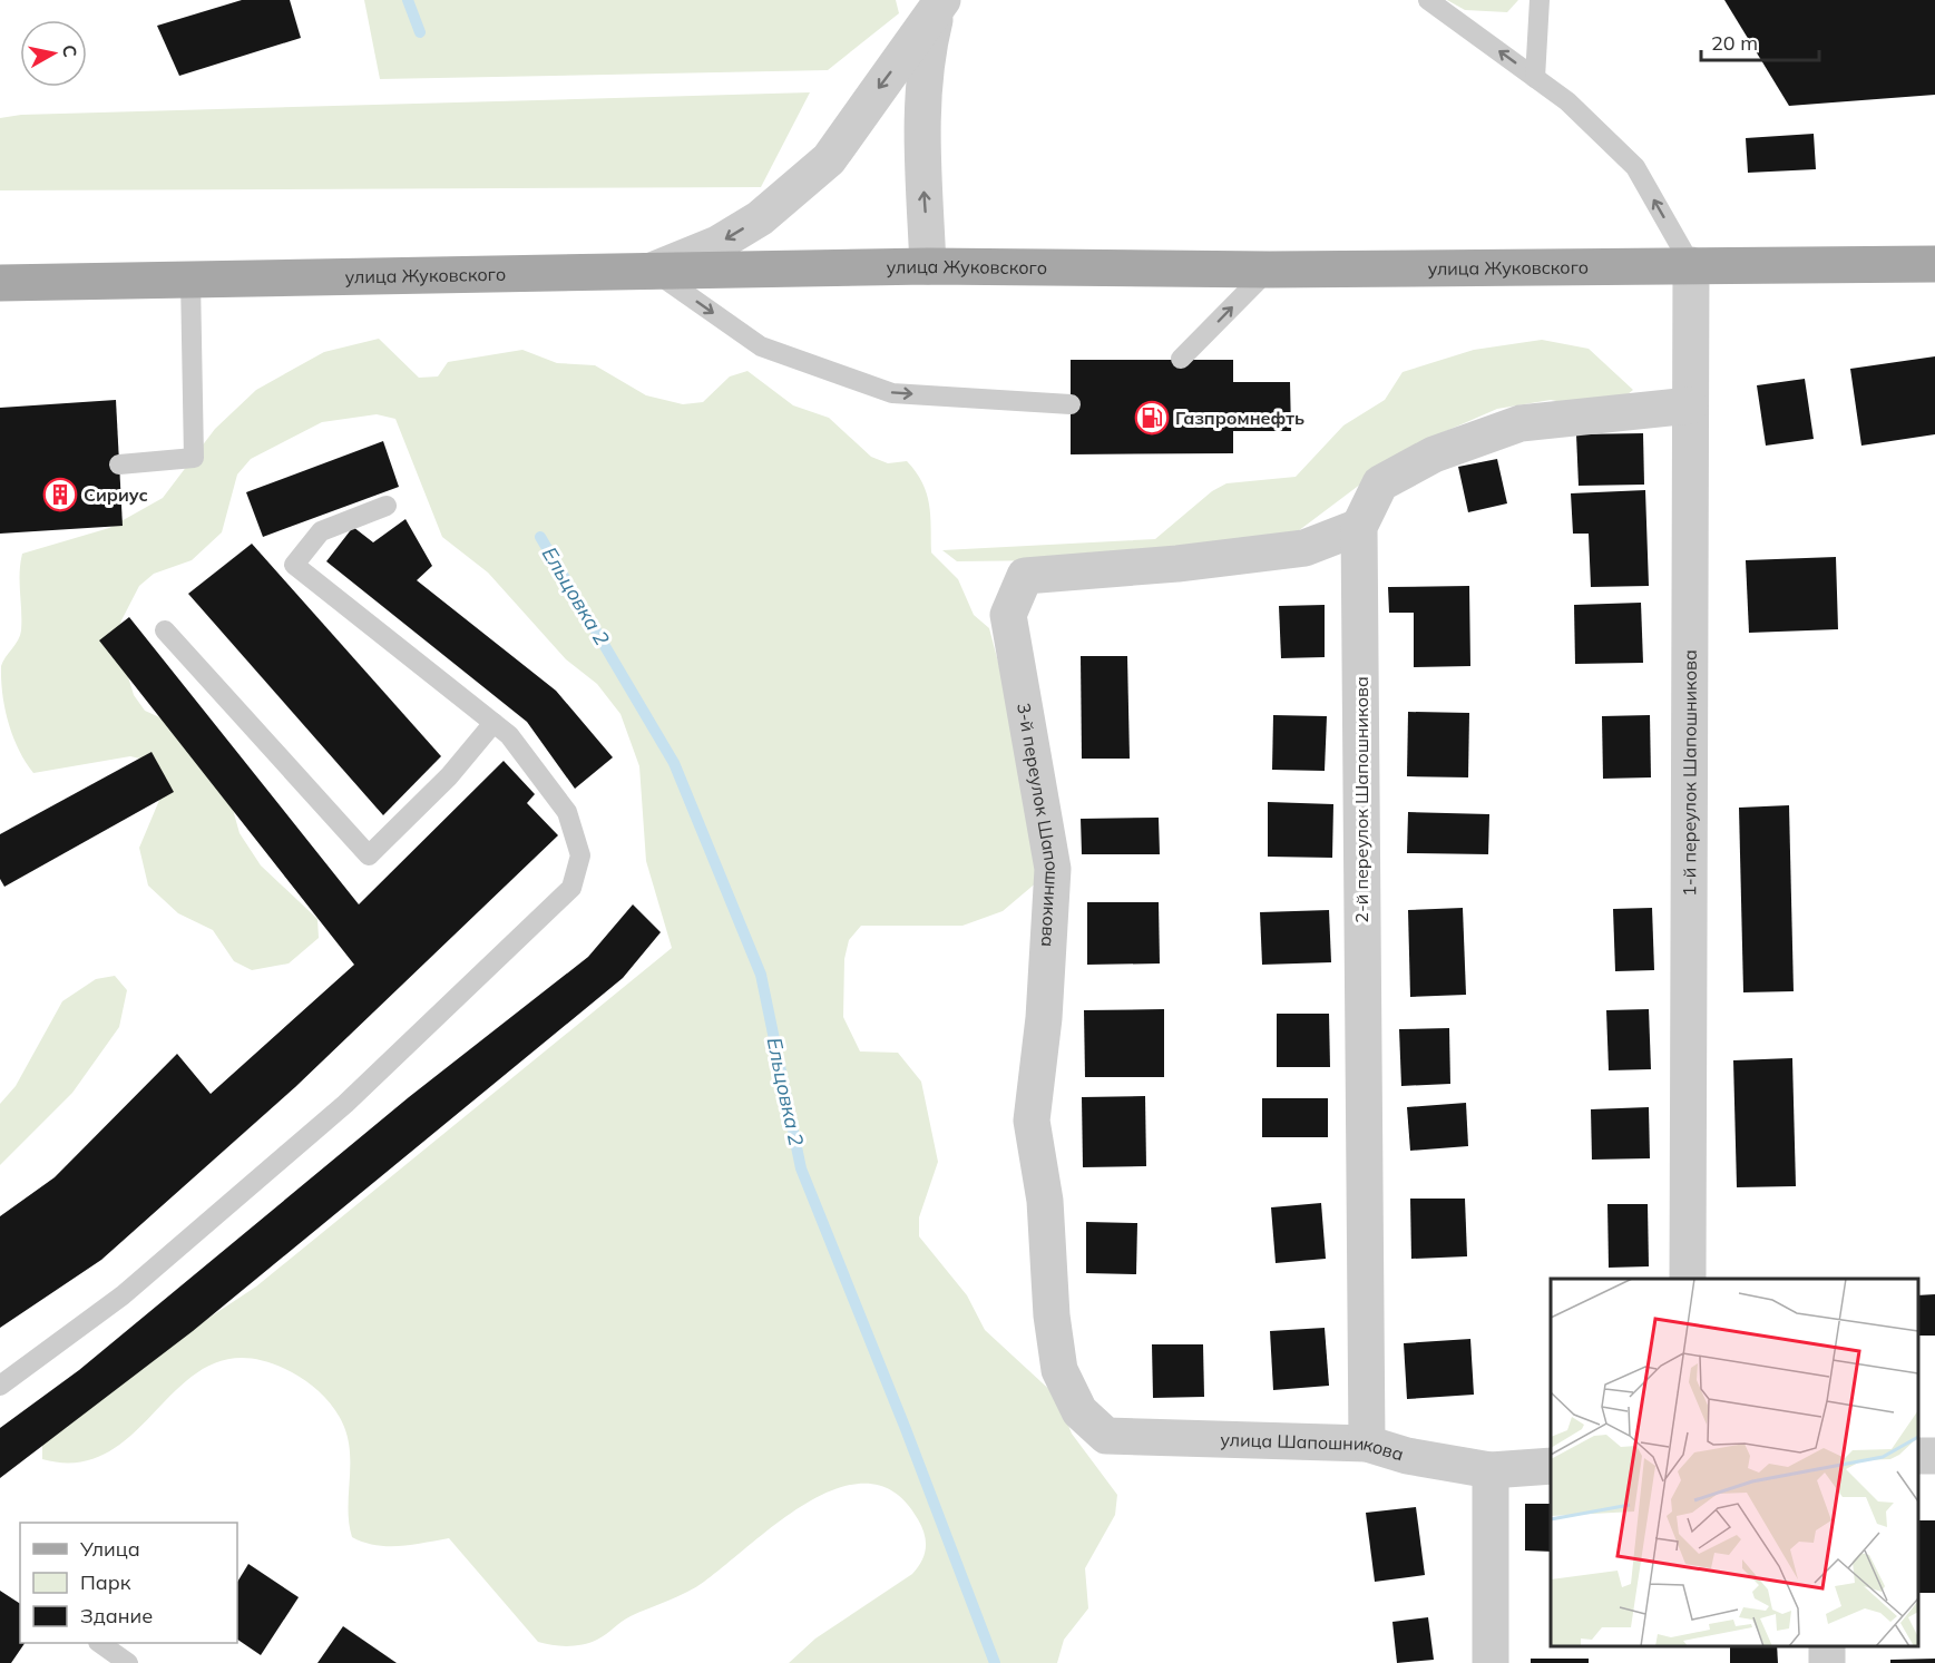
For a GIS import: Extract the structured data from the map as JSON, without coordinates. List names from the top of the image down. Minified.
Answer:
{"streets":{"main road":["улица Жуковского"],"street":["1-й переулок Шапошникова","2-й переулок Шапошникова","3-й переулок Шапошникова","улица Шапошникова"]},"crossings":[["улица Жуковского","1-й переулок Шапошникова"],["1-й переулок Шапошникова","2-й переулок Шапошникова"],["2-й переулок Шапошникова","3-й переулок Шапошникова"],["2-й переулок Шапошникова","улица Шапошникова"],["3-й переулок Шапошникова","улица Шапошникова"]],"water":["Ельцовка 2"],"places":{"fuel station":["Газпромнефть"],"building":["Сириус"]},"legend":["Улица","Парк","Здание"],"scale_bar":"20 m","north":"right"}
